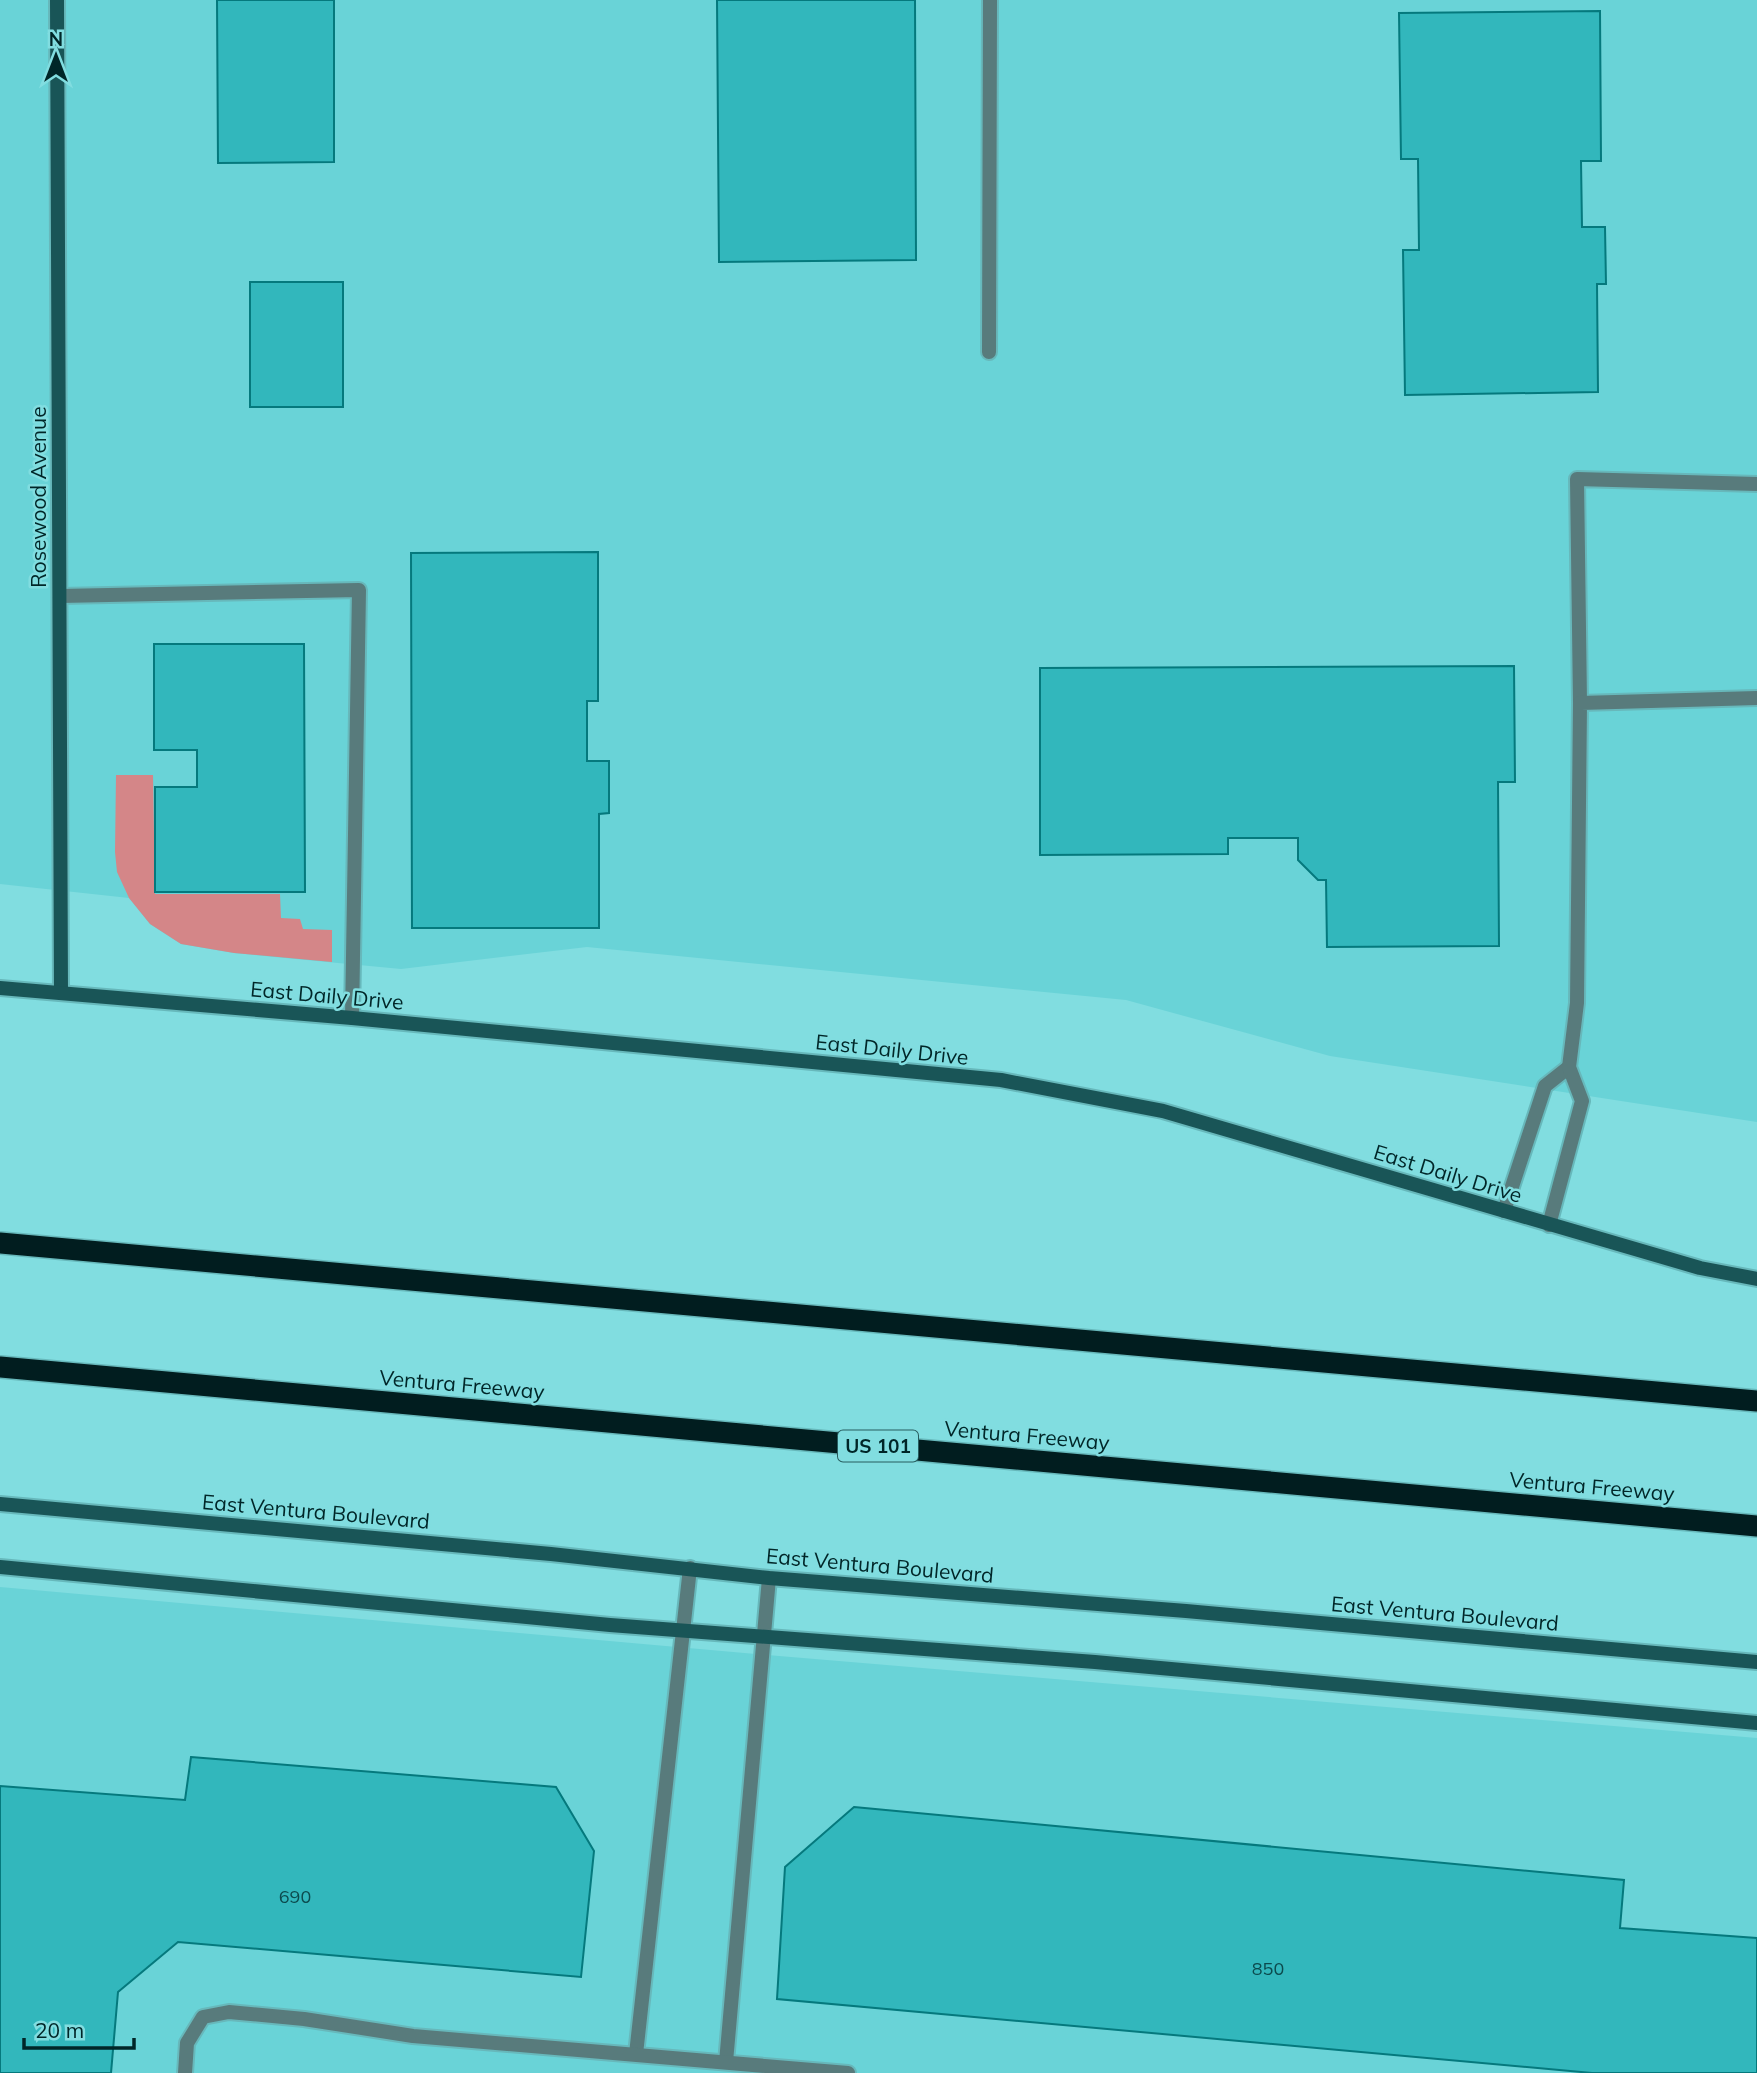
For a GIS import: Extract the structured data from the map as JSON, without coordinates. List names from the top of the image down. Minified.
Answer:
{"streets":{"highway":["Ventura Freeway","US 101"],"main road":["Rosewood Avenue","East Daily Drive","East Ventura Boulevard"]},"crossings":[["Rosewood Avenue","East Daily Drive"]],"house_numbers":["690","850"],"scale_bar":"20 m","north":"top"}
